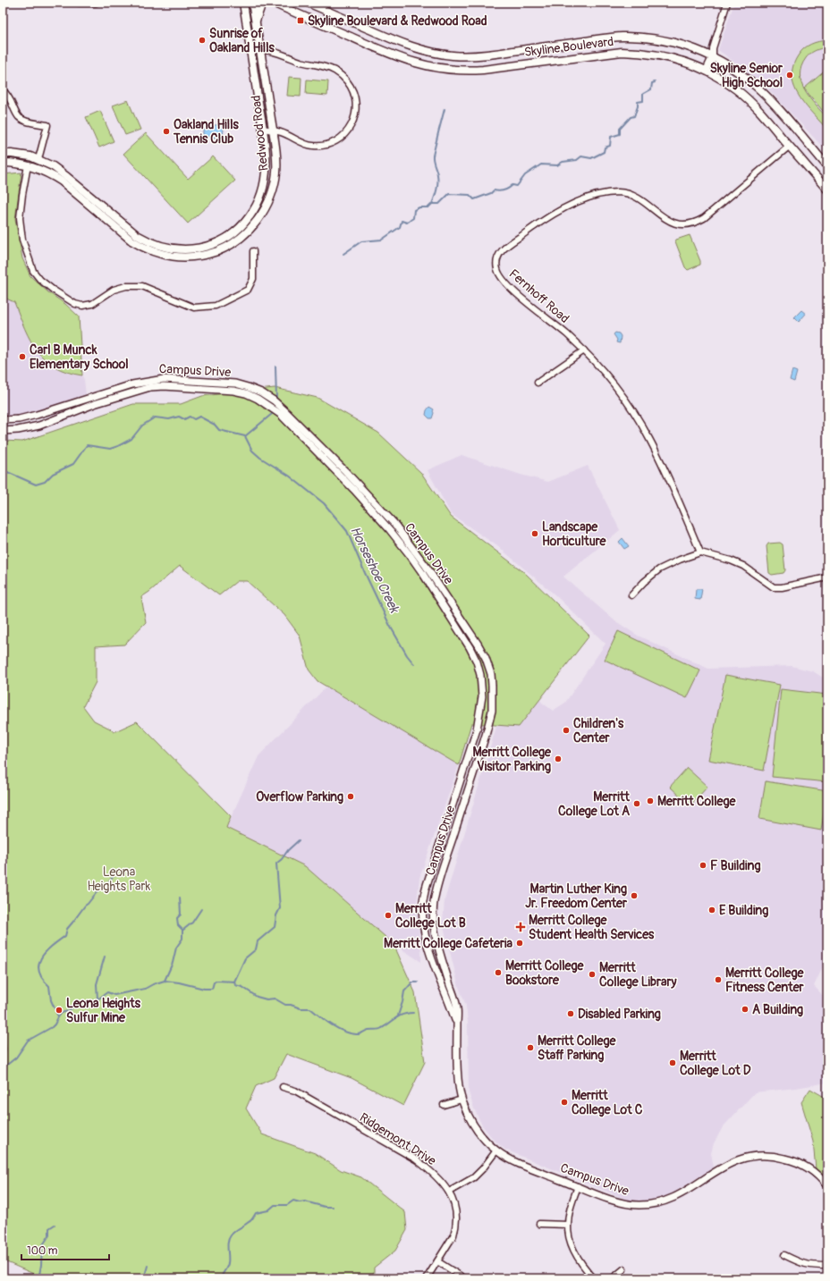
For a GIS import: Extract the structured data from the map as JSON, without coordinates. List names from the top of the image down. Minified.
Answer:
{"streets":{"main road":["Skyline Boulevard","Redwood Road"],"street":["Fernhoff Road","Campus Drive","Ridgemont Drive"]},"crossings":[["Skyline Boulevard","Fernhoff Road"]],"water":["Horseshoe Creek"],"parks":["Leona Heights Park"],"places":{"transit":["Skyline Boulevard & Redwood Road"],"other":["Sunrise of Oakland Hills","Skyline Senior High School","Oakland Hills Tennis Club","Carl B Munck Elementary School","Landscape Horticulture","Children's Center","Merritt College Visitor Parking","Overflow Parking","Merritt College","Merritt College Lot A","F Building","Martin Luther King Jr. Freedom Center","E Building","Merritt College Lot B","Merritt College Cafeteria","Merritt College Bookstore","Merritt College Library","Merritt College Fitness Center","A Building","Leona Heights Sulfur Mine","Disabled Parking","Merritt College Staff Parking","Merritt College Lot D","Merritt College Lot C"],"health":["Merritt College Student Health Services"]},"scale_bar":"100 m"}
